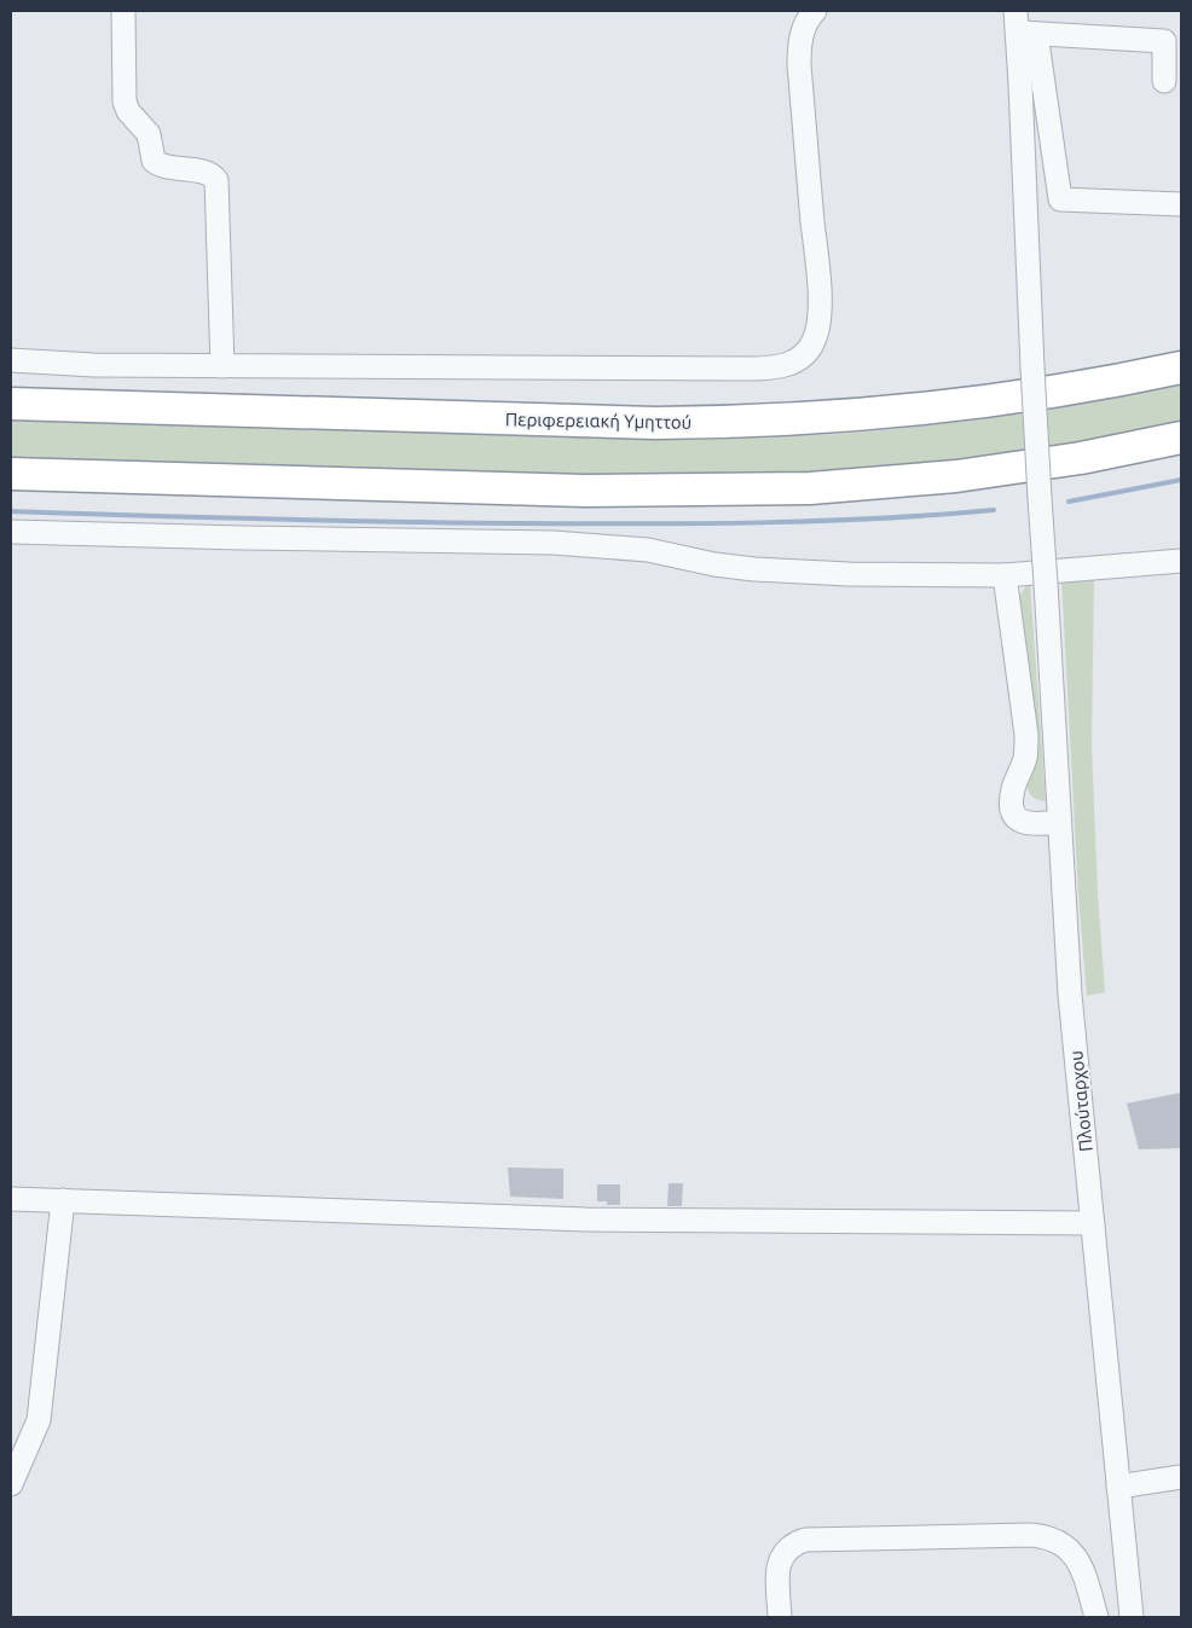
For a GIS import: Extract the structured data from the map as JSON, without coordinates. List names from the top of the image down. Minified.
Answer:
{"streets":{"highway":["Περιφερειακή Υμηττού"],"street":["Πλούταρχου"]}}
